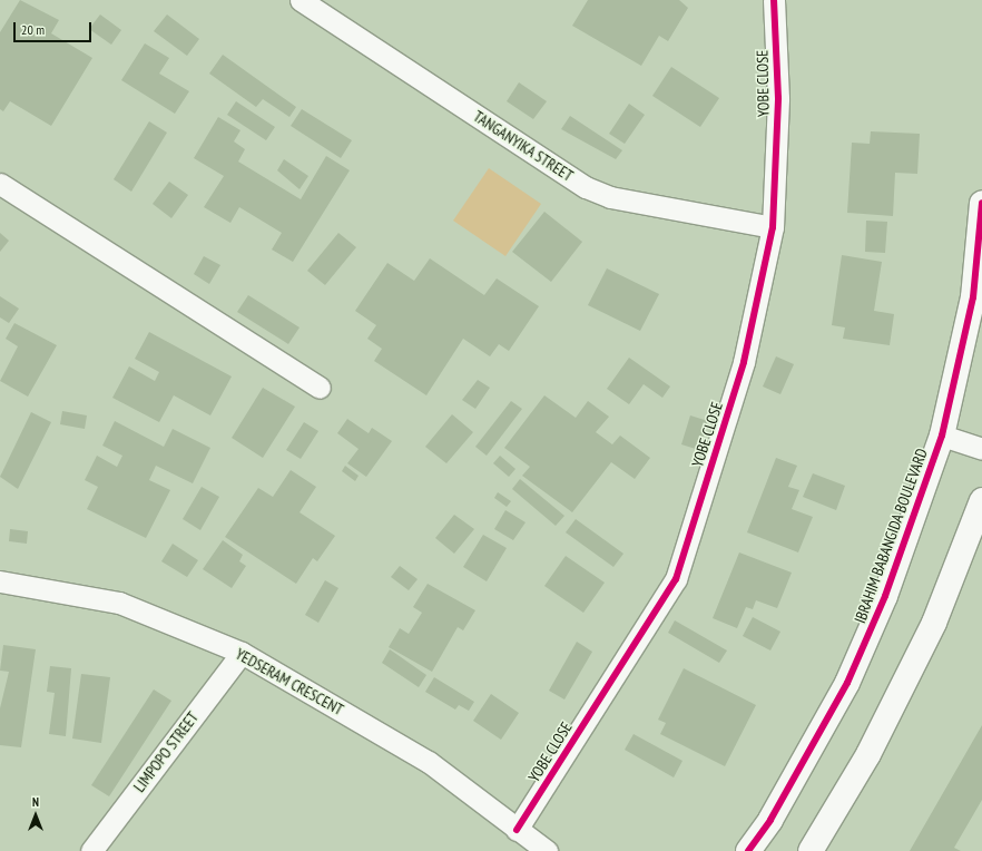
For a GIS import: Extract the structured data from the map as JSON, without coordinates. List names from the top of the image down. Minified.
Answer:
{"streets":{"street":["YOBE CLOSE","TANGANYIKA STREET","IBRAHIM BABANGIDA BOULEVARD","YEDSERAM CRESCENT","LIMPOPO STREET"]},"crossings":[["YOBE CLOSE","TANGANYIKA STREET"],["YOBE CLOSE","YEDSERAM CRESCENT"],["YEDSERAM CRESCENT","LIMPOPO STREET"]],"scale_bar":"20 m","north":"top"}
